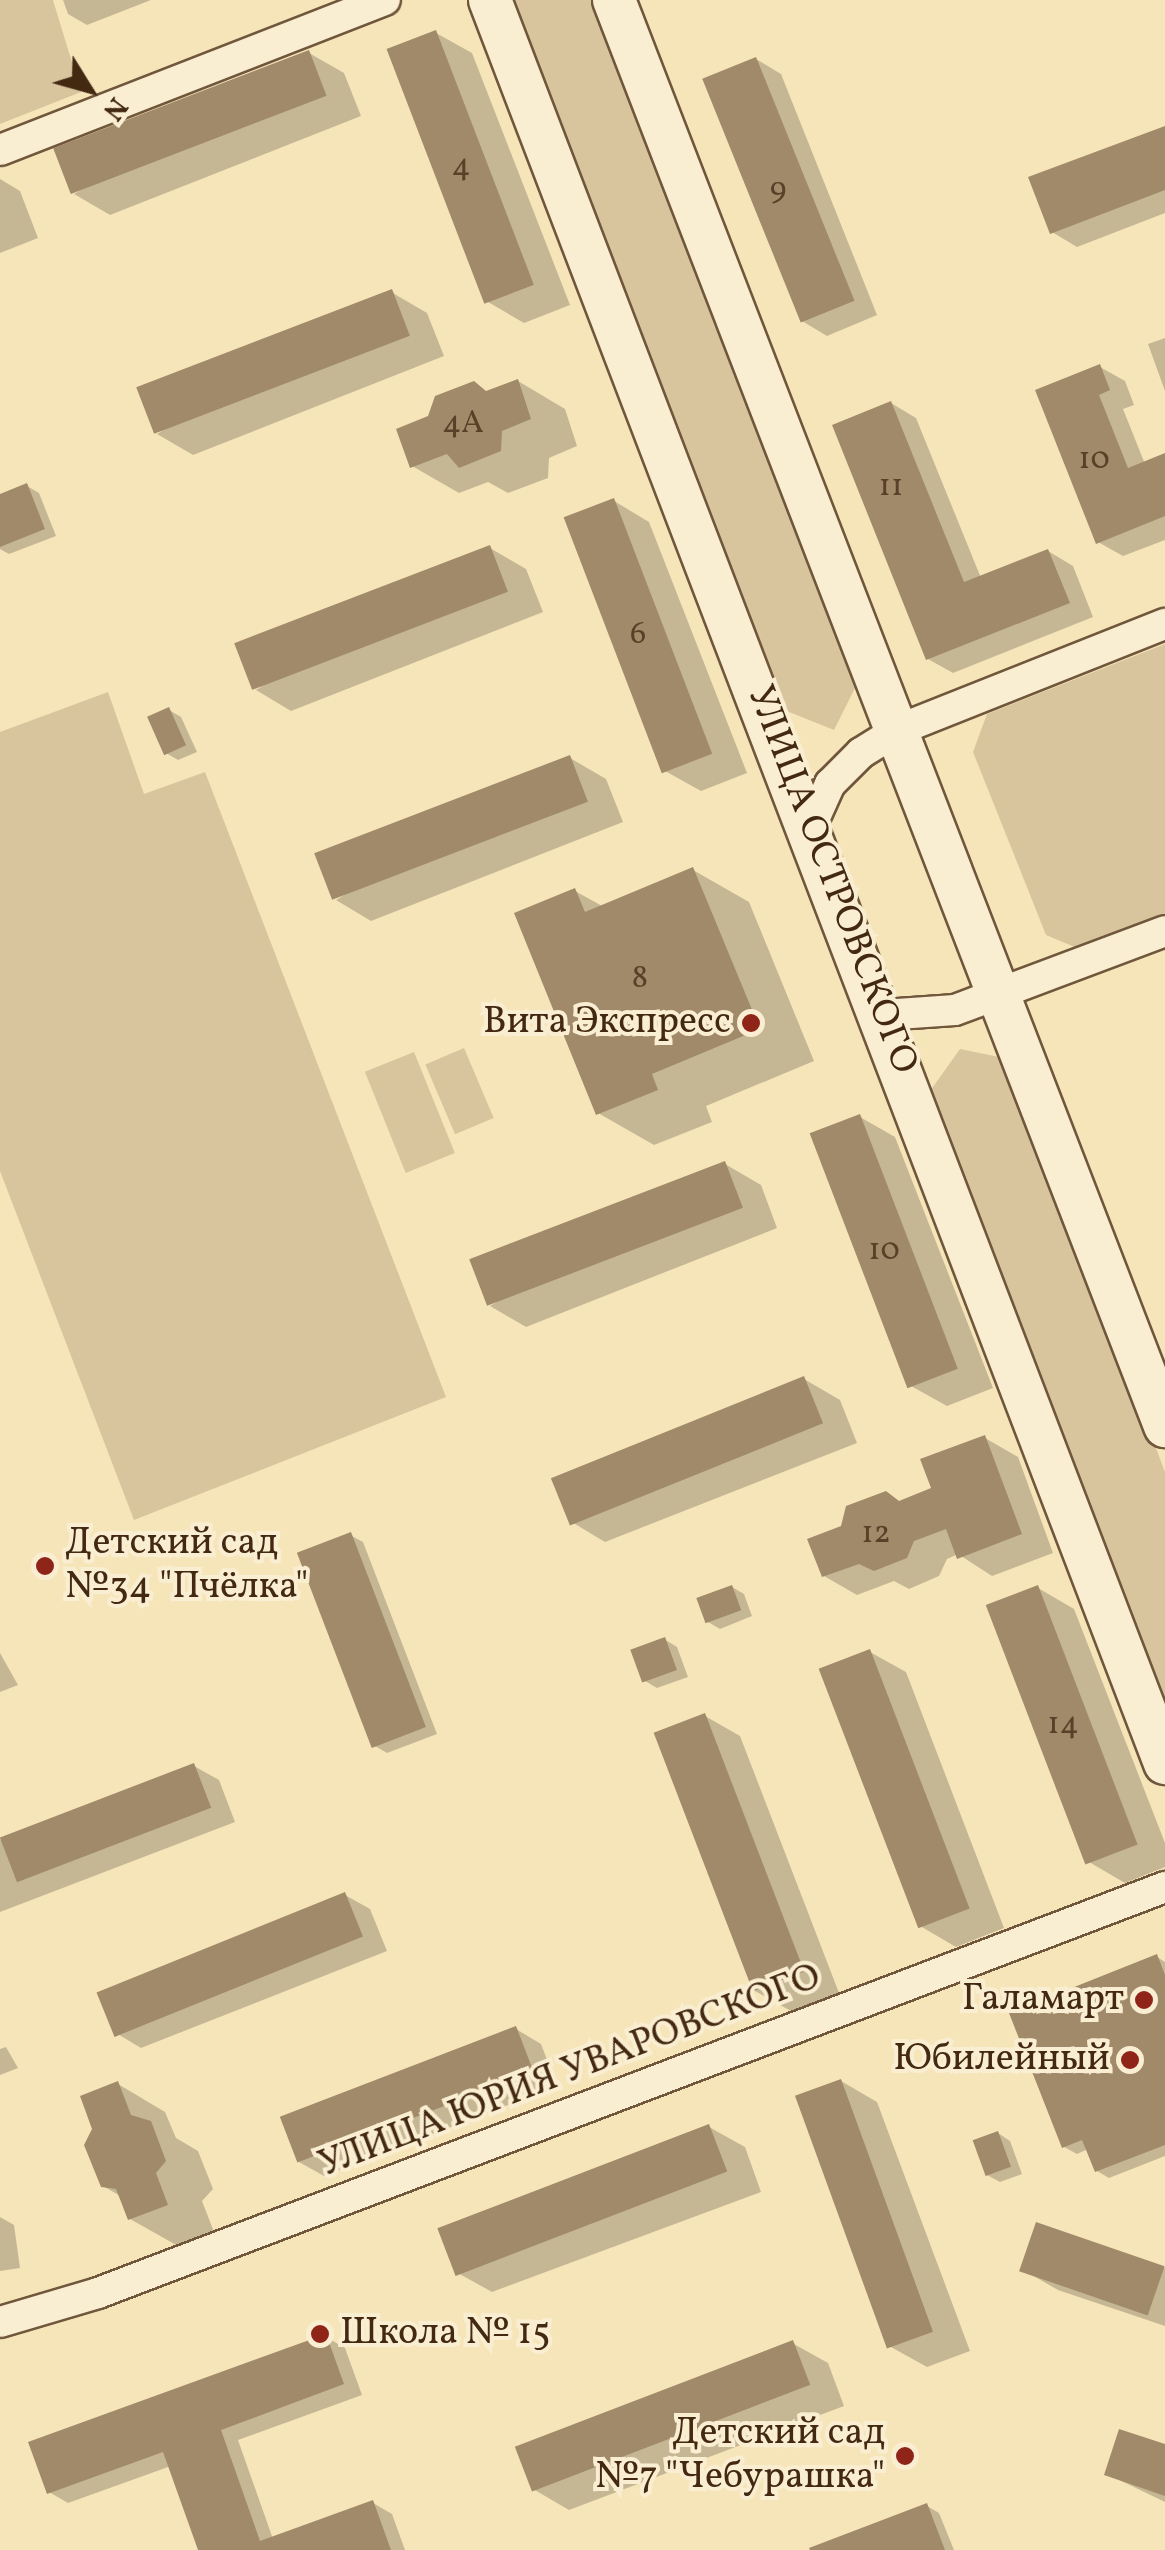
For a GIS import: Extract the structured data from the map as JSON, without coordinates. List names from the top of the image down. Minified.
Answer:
{"streets":{"main road":["УЛИЦА ОСТРОВСКОГО"],"street":["УЛИЦА ЮРИЯ УВАРОВСКОГО"]},"places":["Вита Экспресс","Детский сад №34 \"Пчёлка\"","Галамарт","Юбилейный","Школа № 15","Детский сад №7 \"Чебурашка\""],"house_numbers":["4","9","4А","10","11","6","8","10","12","14"],"north":"bottom right"}
